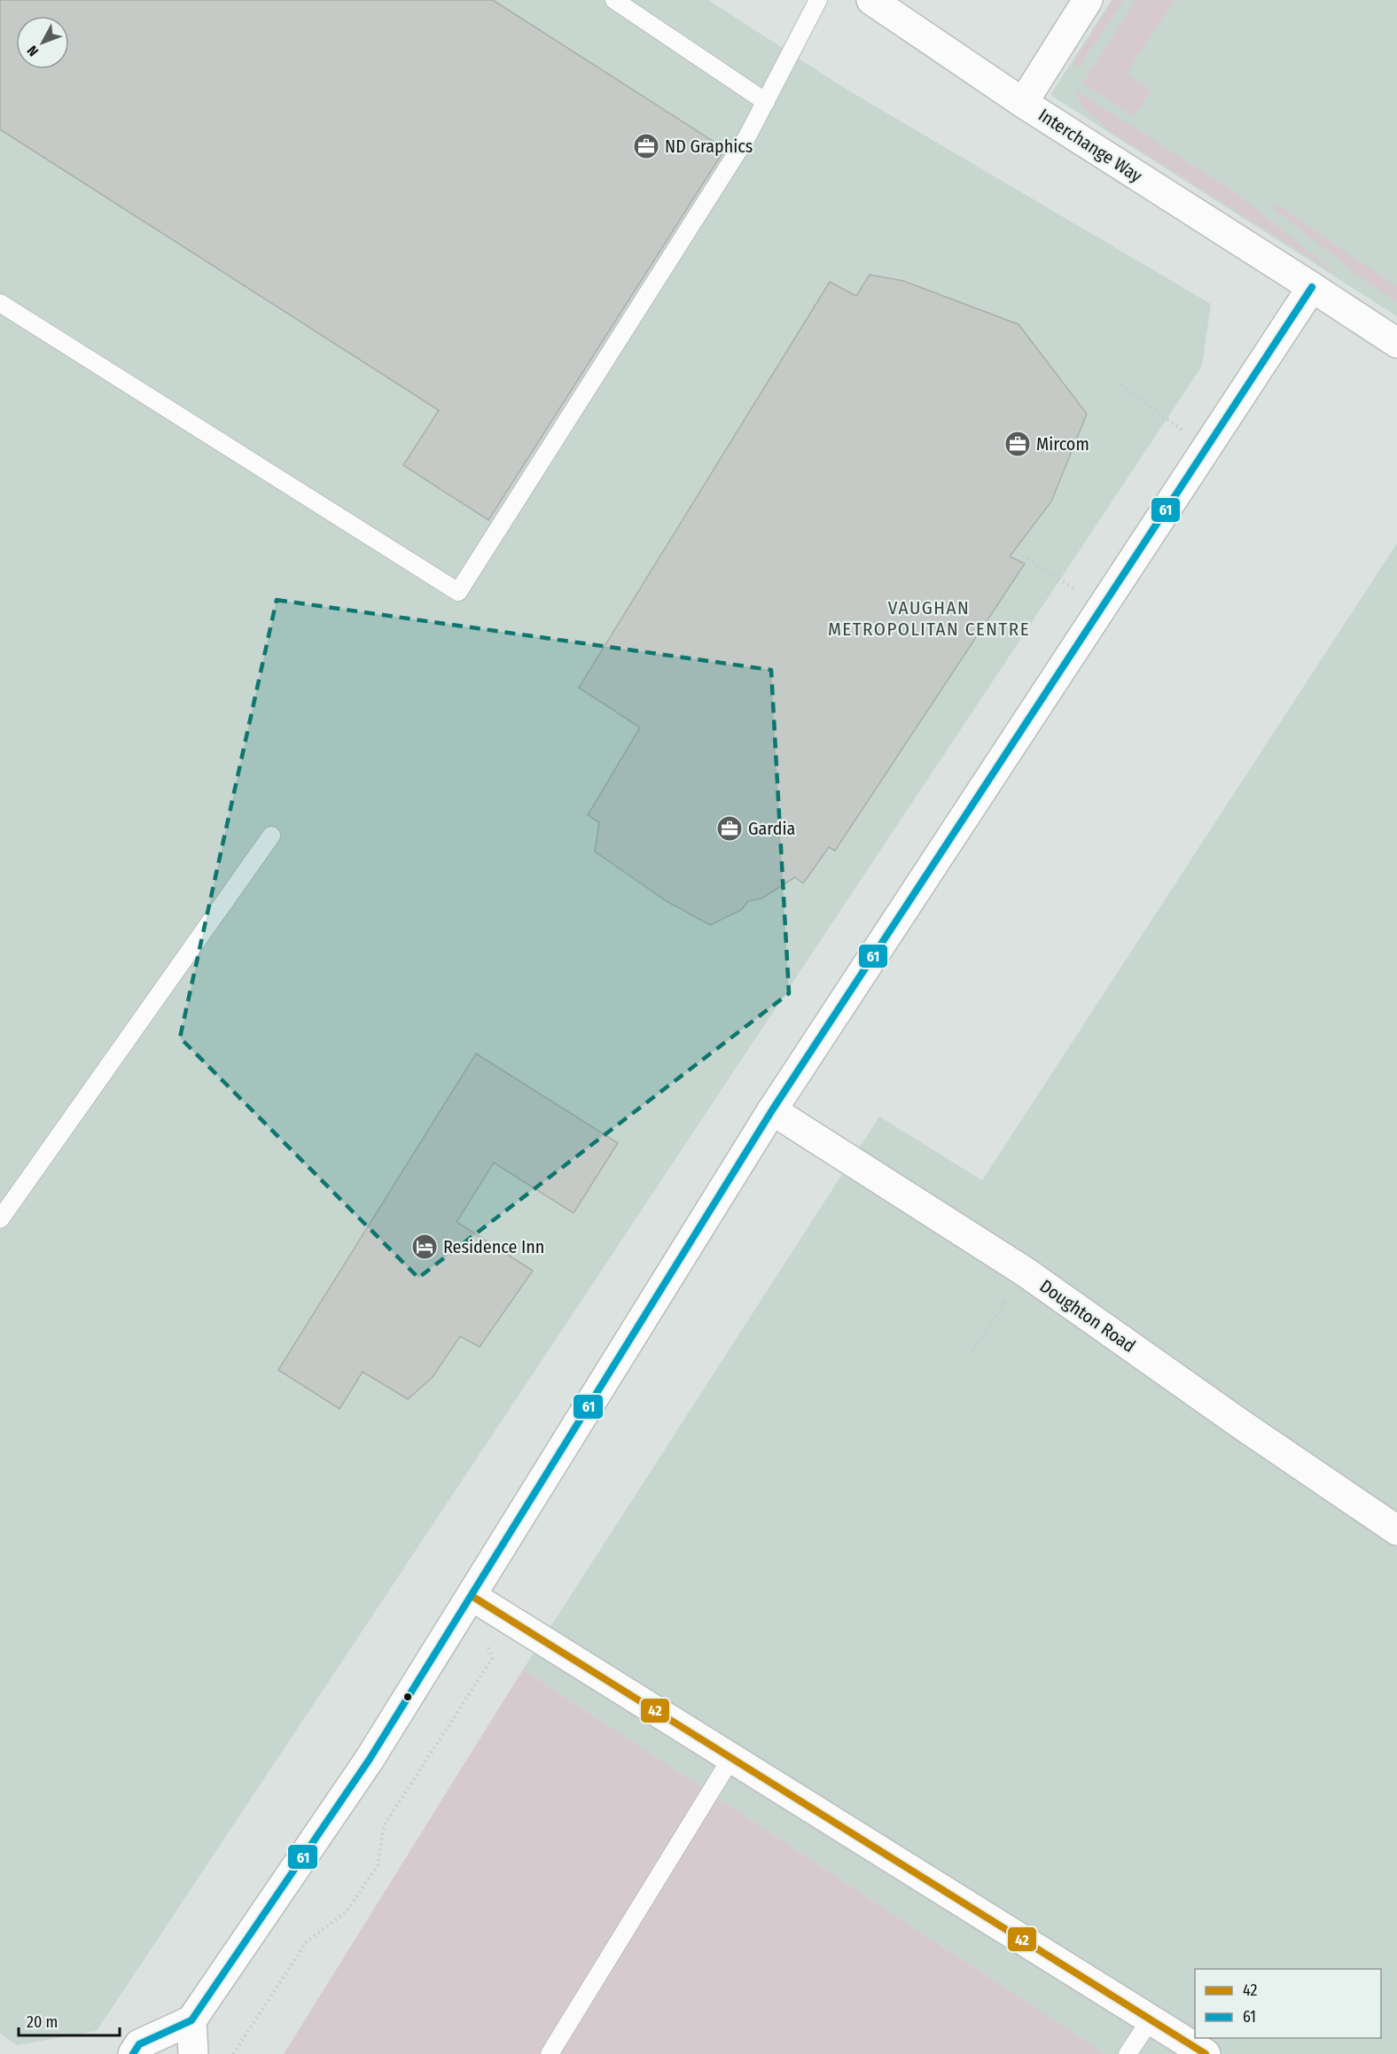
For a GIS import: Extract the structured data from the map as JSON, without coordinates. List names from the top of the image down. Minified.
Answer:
{"streets":{"street":["Interchange Way","Doughton Road"]},"districts":["VAUGHAN METROPOLITAN CENTRE"],"places":{"office":["ND Graphics","Mircom","Gardia"],"hotel":["Residence Inn"]},"lines":["transit line 61","transit line 42"],"legend":["42","61"],"scale_bar":"20 m","north":"bottom left"}
